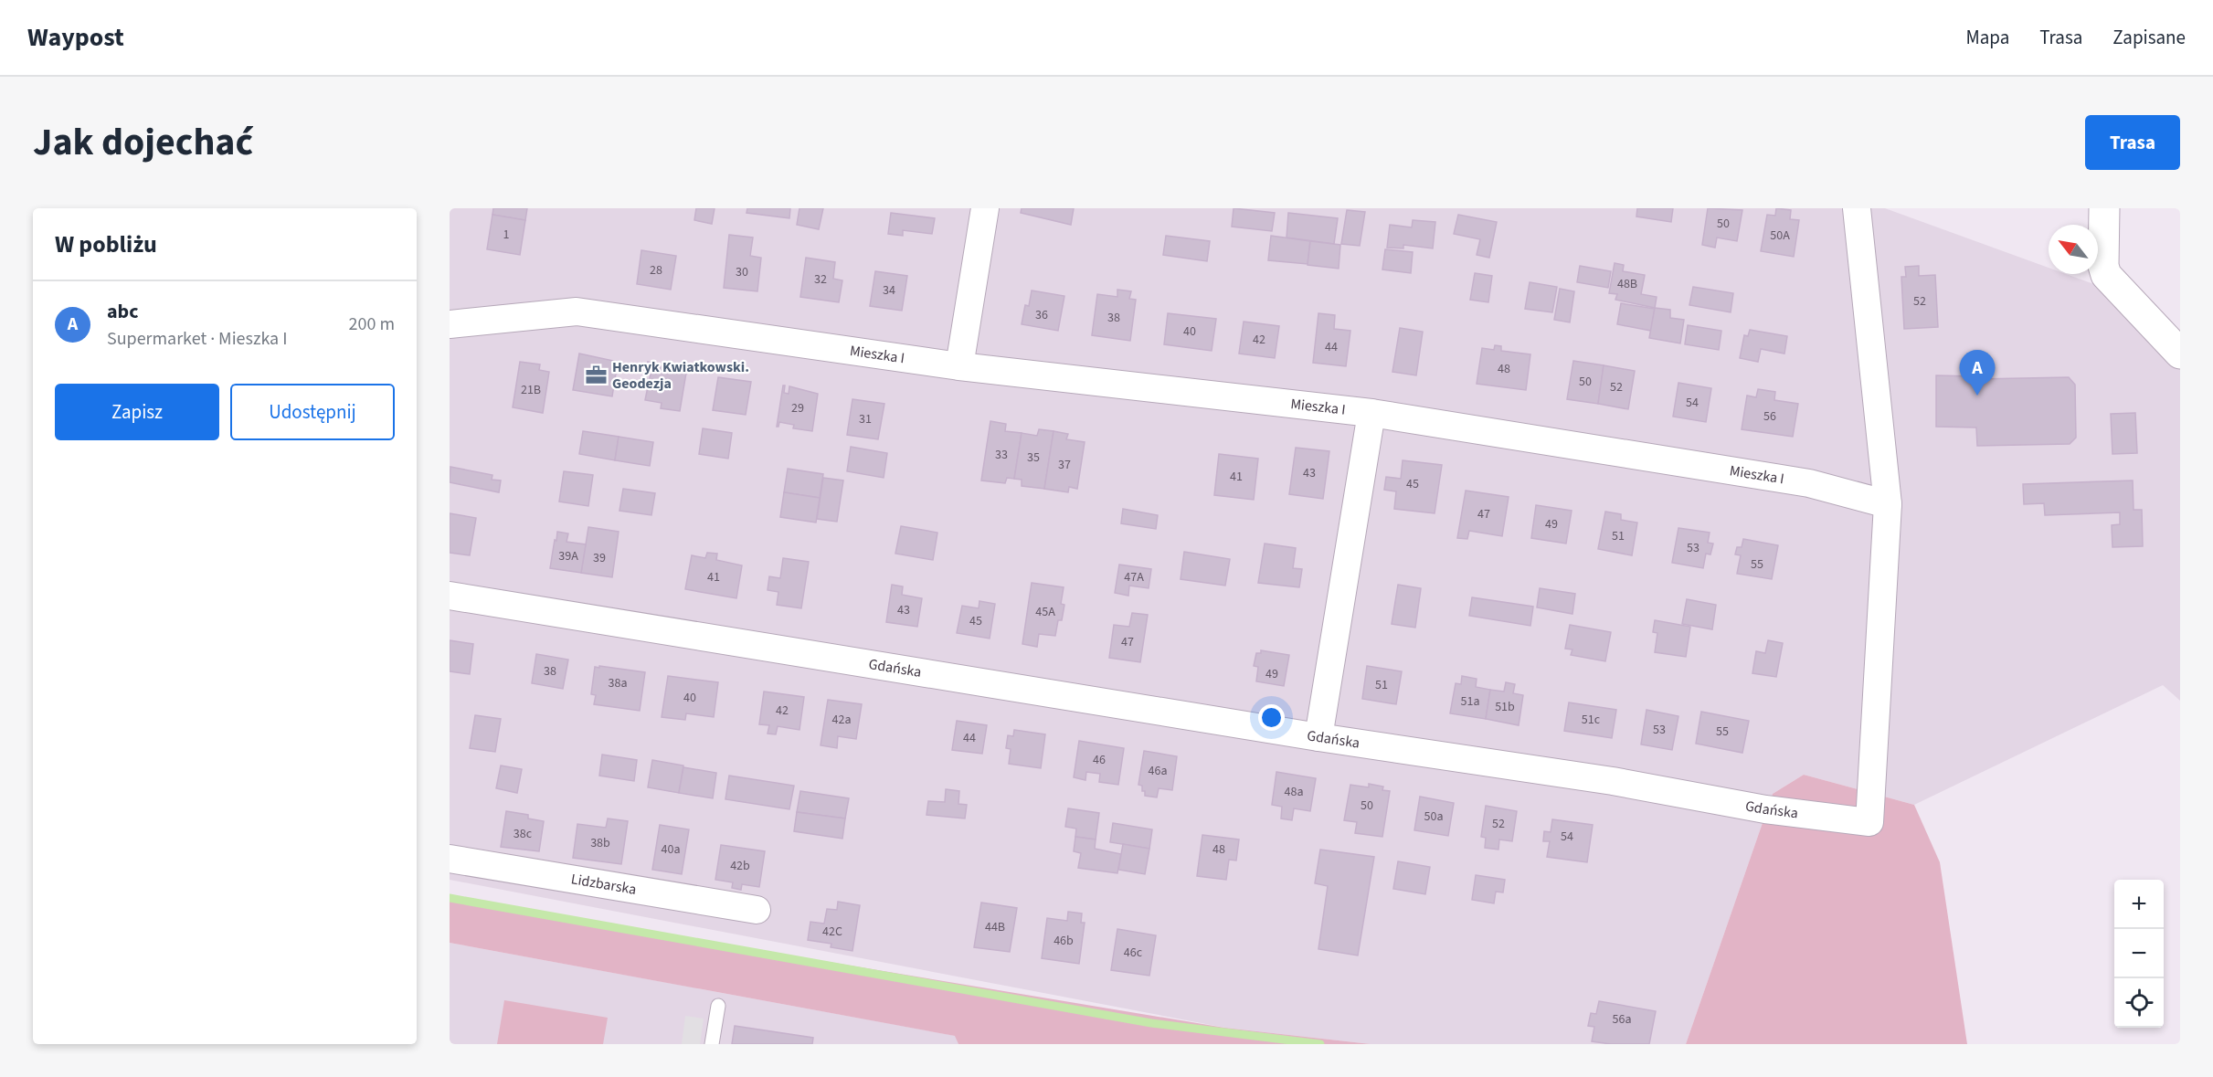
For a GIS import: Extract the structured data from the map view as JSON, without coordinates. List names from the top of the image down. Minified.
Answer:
{"streets":{"street":["Mieszka I","Gdańska","Lidzbarska"]},"crossings":[["Mieszka I","Gdańska"]],"places":{"office":["Henryk Kwiatkowski. Geodezja"]},"house_numbers":["50","1","50A","28","30","32","48B","34","52","36","38","40","42","44","48","50","52","21B","54","29","56","31","33","35","37","43","41","45","47","49","51","53","39A","39","55","41","47A","43","45A","45","47","38","49","38a","51","40","51a","51b","42","42a","51c","53","55","44","46","46a","48a","50","50a","52","38c","54","38b","40a","48","42b","44B","42C","46b","46c","56a"],"north":"top left","page":{"header":"Waypost","nav":["Mapa","Trasa","Zapisane"],"title":"Jak dojechać","buttons":["Trasa",["Zapisz","Udostępnij"]],"heading":"W pobliżu","list":[{"mark":"A","name":"abc","note":"Supermarket · Mieszka I","value":"200 m"}],"pins":"A","map_buttons":["+","−"]}}
